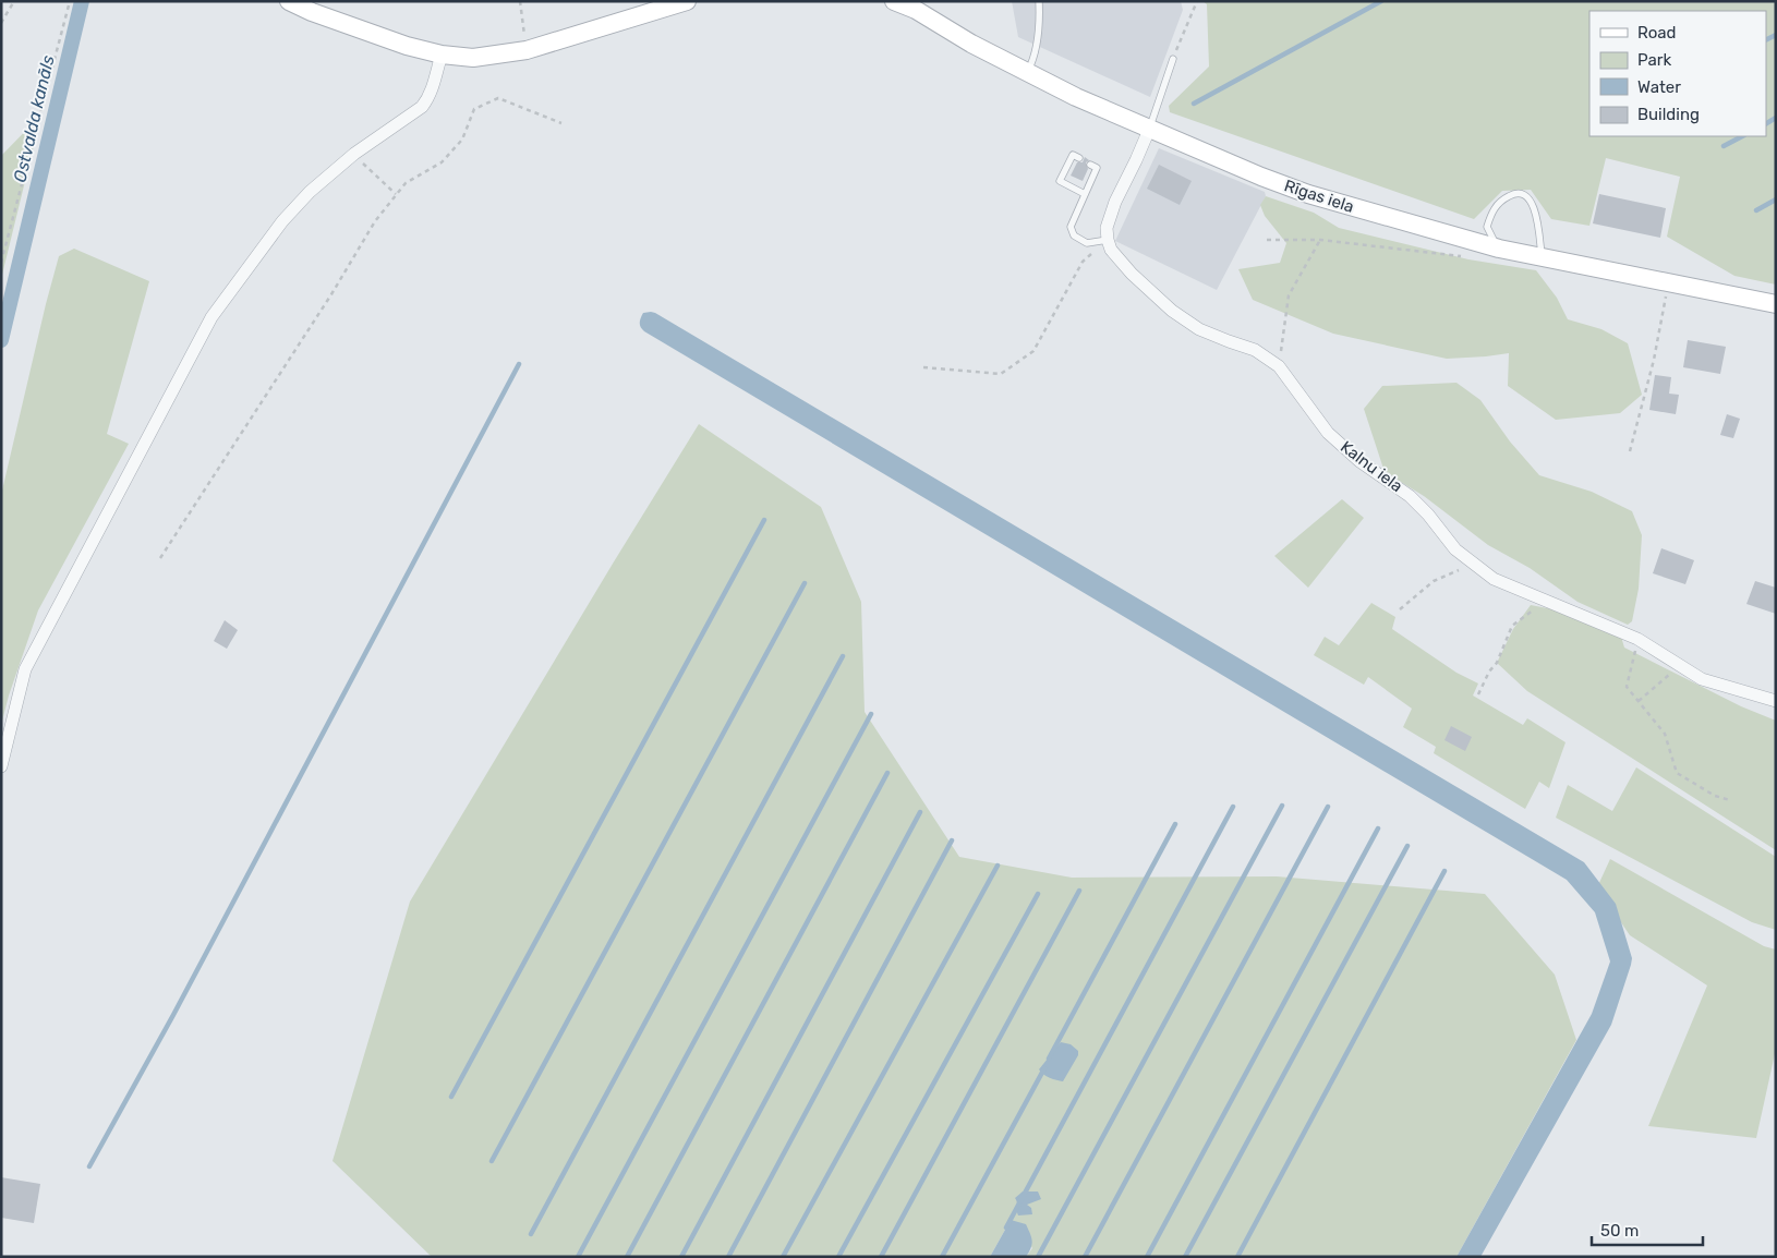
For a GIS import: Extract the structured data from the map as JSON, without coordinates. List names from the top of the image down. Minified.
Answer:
{"streets":{"street":["Rīgas iela","Kalnu iela"]},"water":["Ostvalda kanāls"],"legend":["Road","Park","Water","Building"],"scale_bar":"50 m"}
